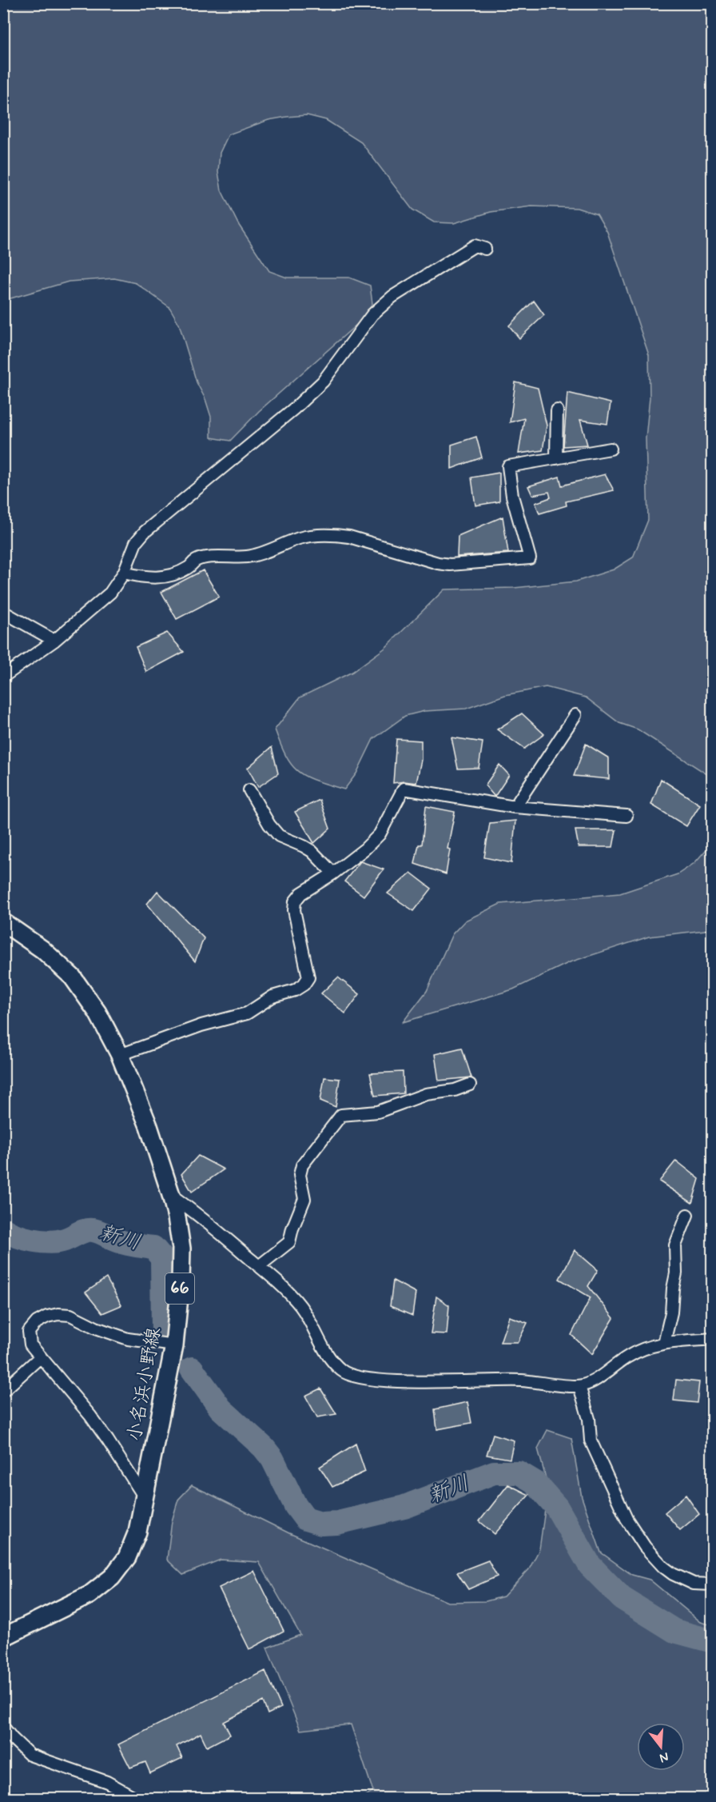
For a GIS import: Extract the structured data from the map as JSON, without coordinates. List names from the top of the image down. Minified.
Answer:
{"streets":{"main road":["66","小名浜小野線"]},"water":["新川"],"north":"bottom"}
